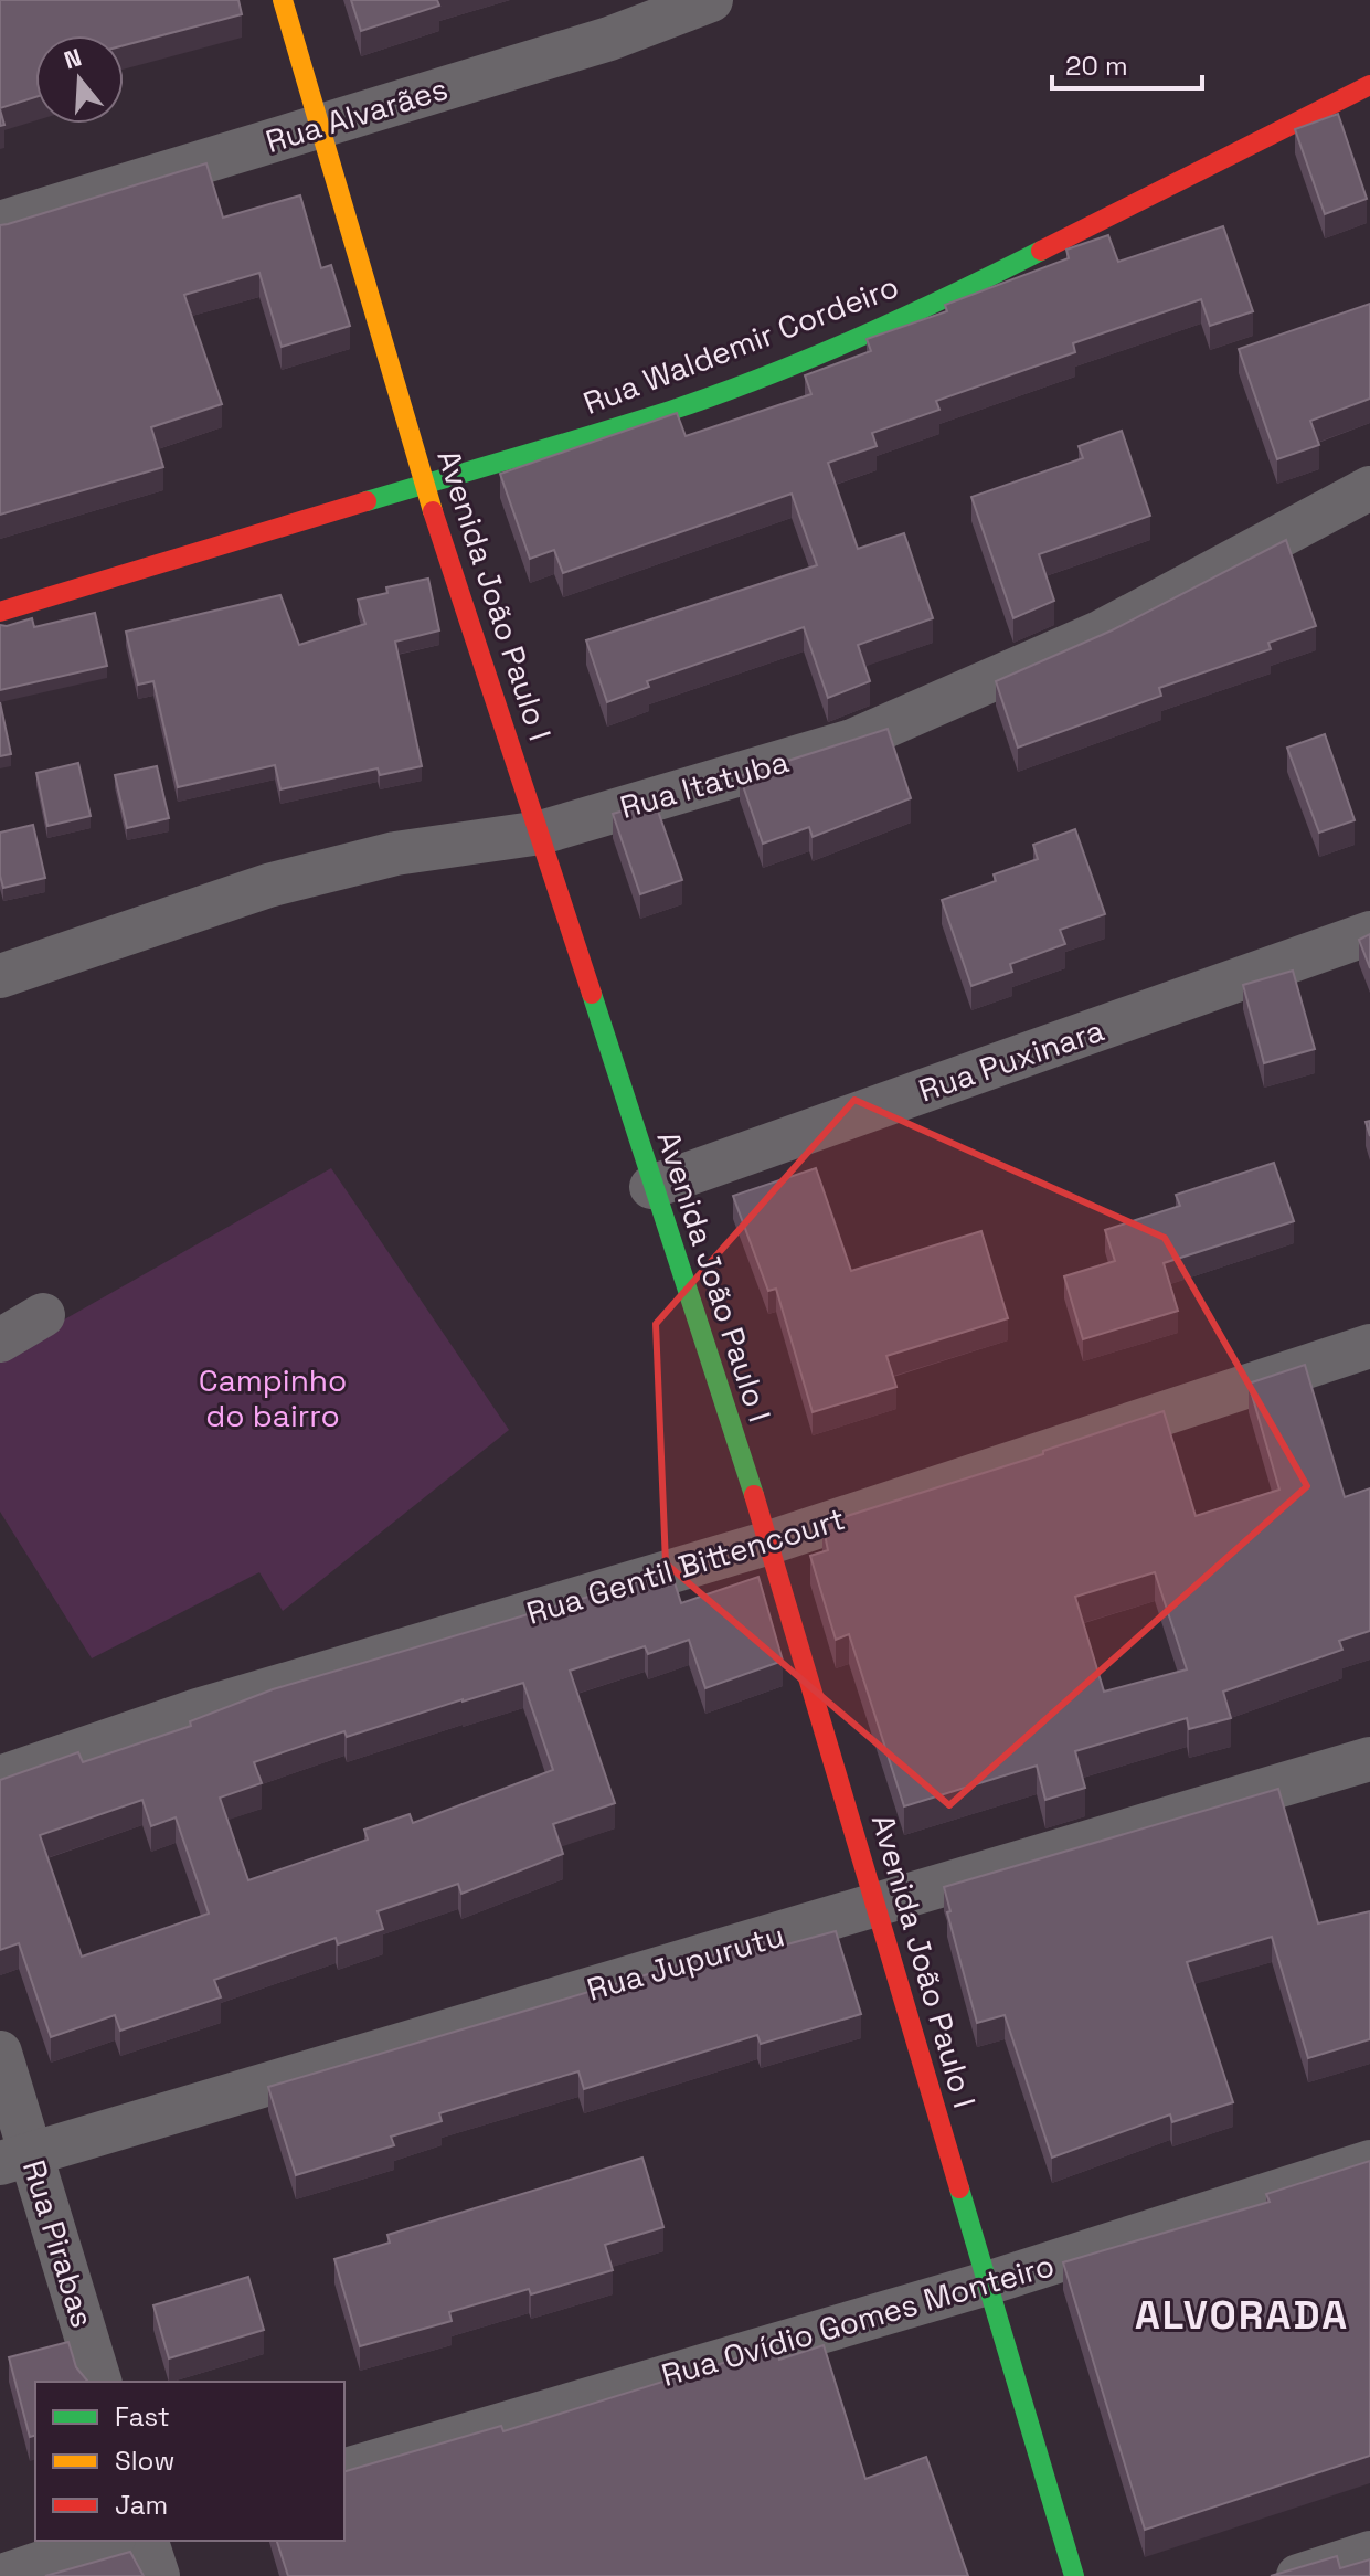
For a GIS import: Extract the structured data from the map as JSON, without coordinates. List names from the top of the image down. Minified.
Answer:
{"streets":{"street":["Rua Alvarães","Rua Waldemir Cordeiro","Avenida João Paulo I","Rua Itatuba","Rua Puxinara","Rua Gentil Bittencourt","Rua Jupurutu","Rua Pirabas","Rua Ovídio Gomes Monteiro"]},"crossings":[["Rua Alvarães","Avenida João Paulo I"],["Rua Waldemir Cordeiro","Avenida João Paulo I"],["Avenida João Paulo I","Rua Itatuba"],["Avenida João Paulo I","Rua Puxinara"],["Avenida João Paulo I","Rua Gentil Bittencourt"],["Avenida João Paulo I","Rua Jupurutu"],["Avenida João Paulo I","Rua Ovídio Gomes Monteiro"],["Rua Jupurutu","Rua Pirabas"]],"districts":["ALVORADA"],"parks":["Campinho do bairro"],"legend":["Fast","Slow","Jam"],"scale_bar":"20 m","north":"top"}
